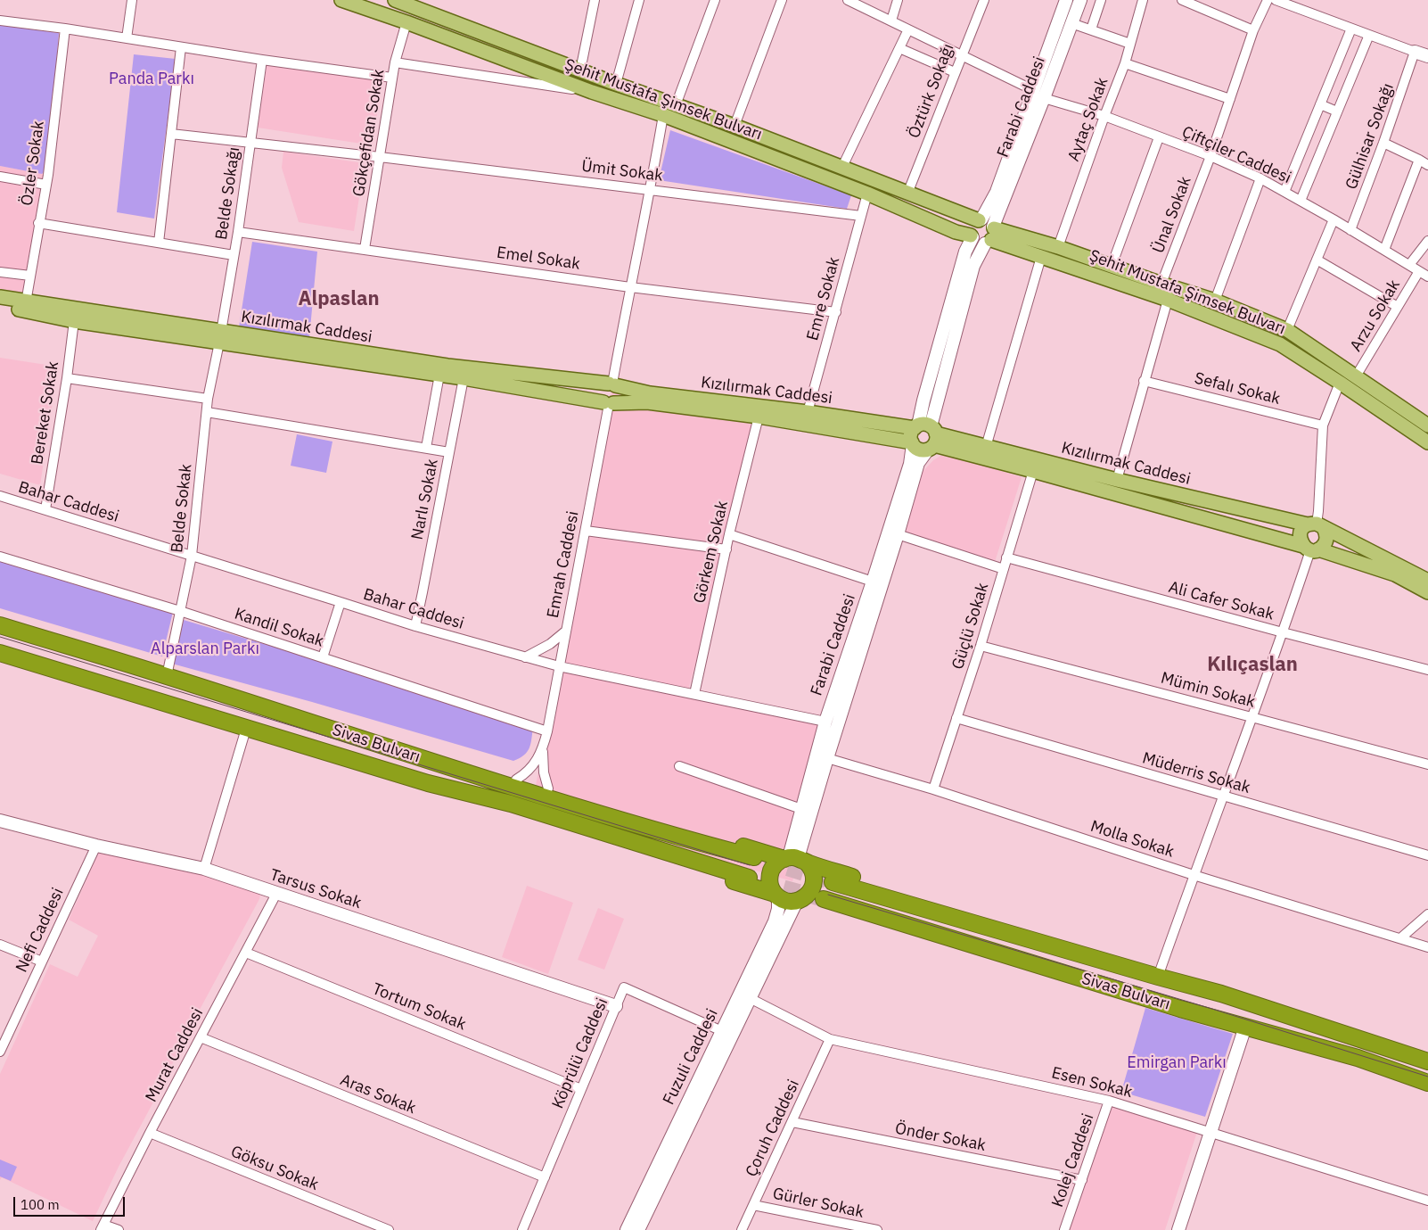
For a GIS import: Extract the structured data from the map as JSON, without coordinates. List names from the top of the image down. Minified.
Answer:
{"streets":{"highway":["Sivas Bulvarı"],"main road":["Şehit Mustafa Şimsek Bulvarı","Kızılırmak Caddesi"],"street":["Öztürk Sokağı","Farabi Caddesi","Aytaç Sokak","Gökçefidan Sokak","Gülhisar Sokağı","Çiftçiler Caddesi","Özler Sokak","Ümit Sokak","Belde Sokağı","Ünal Sokak","Emel Sokak","Emre Sokak","Arzu Sokak","Sefalı Sokak","Bereket Sokak","Narlı Sokak","Bahar Caddesi","Belde Sokak","Görkem Sokak","Emrah Caddesi","Ali Cafer Sokak","Güçlü Sokak","Kandil Sokak","Mümin Sokak","Müderris Sokak","Molla Sokak","Tarsus Sokak","Nefi Caddesi","Tortum Sokak","Köprülü Caddesi","Murat Caddesi","Fuzuli Caddesi","Esen Sokak","Aras Sokak","Çoruh Caddesi","Önder Sokak","Kolej Caddesi","Göksu Sokak","Gürler Sokak"]},"crossings":[["Öztürk Sokağı","Şehit Mustafa Şimsek Bulvarı"],["Şehit Mustafa Şimsek Bulvarı","Farabi Caddesi"],["Şehit Mustafa Şimsek Bulvarı","Aytaç Sokak"],["Şehit Mustafa Şimsek Bulvarı","Gökçefidan Sokak"],["Şehit Mustafa Şimsek Bulvarı","Ünal Sokak"],["Şehit Mustafa Şimsek Bulvarı","Emre Sokak"],["Şehit Mustafa Şimsek Bulvarı","Arzu Sokak"],["Farabi Caddesi","Çiftçiler Caddesi"],["Farabi Caddesi","Kızılırmak Caddesi"],["Farabi Caddesi","Bahar Caddesi"],["Farabi Caddesi","Molla Sokak"],["Farabi Caddesi","Fuzuli Caddesi"],["Aytaç Sokak","Çiftçiler Caddesi"],["Gökçefidan Sokak","Ümit Sokak"],["Gökçefidan Sokak","Emel Sokak"],["Gülhisar Sokağı","Çiftçiler Caddesi"],["Çiftçiler Caddesi","Ünal Sokak"],["Çiftçiler Caddesi","Arzu Sokak"],["Özler Sokak","Kızılırmak Caddesi"],["Ümit Sokak","Belde Sokağı"],["Ümit Sokak","Emre Sokak"],["Belde Sokağı","Emel Sokak"],["Belde Sokağı","Kızılırmak Caddesi"],["Belde Sokağı","Belde Sokak"],["Emel Sokak","Emre Sokak"],["Emre Sokak","Kızılırmak Caddesi"],["Kızılırmak Caddesi","Bereket Sokak"],["Kızılırmak Caddesi","Narlı Sokak"],["Kızılırmak Caddesi","Belde Sokak"],["Kızılırmak Caddesi","Görkem Sokak"],["Kızılırmak Caddesi","Emrah Caddesi"],["Kızılırmak Caddesi","Güçlü Sokak"],["Bereket Sokak","Bahar Caddesi"],["Narlı Sokak","Bahar Caddesi"],["Bahar Caddesi","Belde Sokak"],["Bahar Caddesi","Görkem Sokak"],["Bahar Caddesi","Emrah Caddesi"],["Belde Sokak","Kandil Sokak"],["Belde Sokak","Sivas Bulvarı"],["Emrah Caddesi","Kandil Sokak"],["Ali Cafer Sokak","Güçlü Sokak"],["Güçlü Sokak","Mümin Sokak"],["Güçlü Sokak","Müderris Sokak"],["Güçlü Sokak","Molla Sokak"],["Tarsus Sokak","Nefi Caddesi"],["Tarsus Sokak","Köprülü Caddesi"],["Tarsus Sokak","Murat Caddesi"],["Tortum Sokak","Köprülü Caddesi"],["Tortum Sokak","Murat Caddesi"],["Köprülü Caddesi","Fuzuli Caddesi"],["Köprülü Caddesi","Aras Sokak"],["Murat Caddesi","Aras Sokak"],["Murat Caddesi","Göksu Sokak"],["Fuzuli Caddesi","Esen Sokak"],["Esen Sokak","Çoruh Caddesi"],["Esen Sokak","Kolej Caddesi"],["Çoruh Caddesi","Önder Sokak"],["Çoruh Caddesi","Gürler Sokak"],["Önder Sokak","Kolej Caddesi"]],"districts":["Alpaslan","Kılıçaslan"],"parks":["Panda Parkı","Alparslan Parkı","Emirgan Parkı"],"scale_bar":"100 m"}
